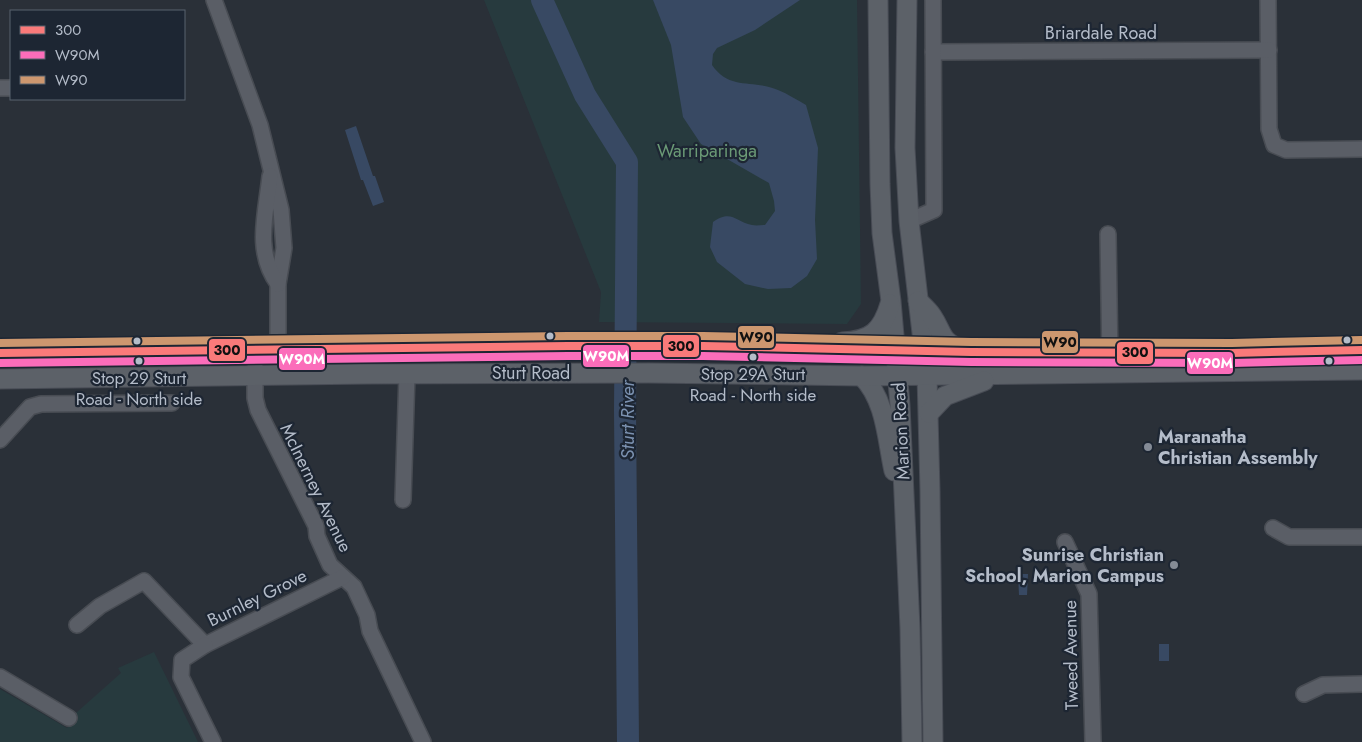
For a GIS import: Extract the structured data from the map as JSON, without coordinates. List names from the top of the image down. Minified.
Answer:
{"streets":{"main road":["Sturt Road","Marion Road"],"street":["Briardale Road","McInerney Avenue","Burnley Grove","Tweed Avenue"]},"crossings":[["Sturt Road","Marion Road"],["Sturt Road","McInerney Avenue"],["McInerney Avenue","Burnley Grove"]],"water":["Sturt River"],"parks":["Warriparinga"],"places":["Stop 29A Sturt Road - North side","Stop 29 Sturt Road - North side","Maranatha Christian Assembly","Sunrise Christian School, Marion Campus"],"lines":["transit line W90","transit line 300","transit line W90M"],"legend":["300","W90M","W90"]}
